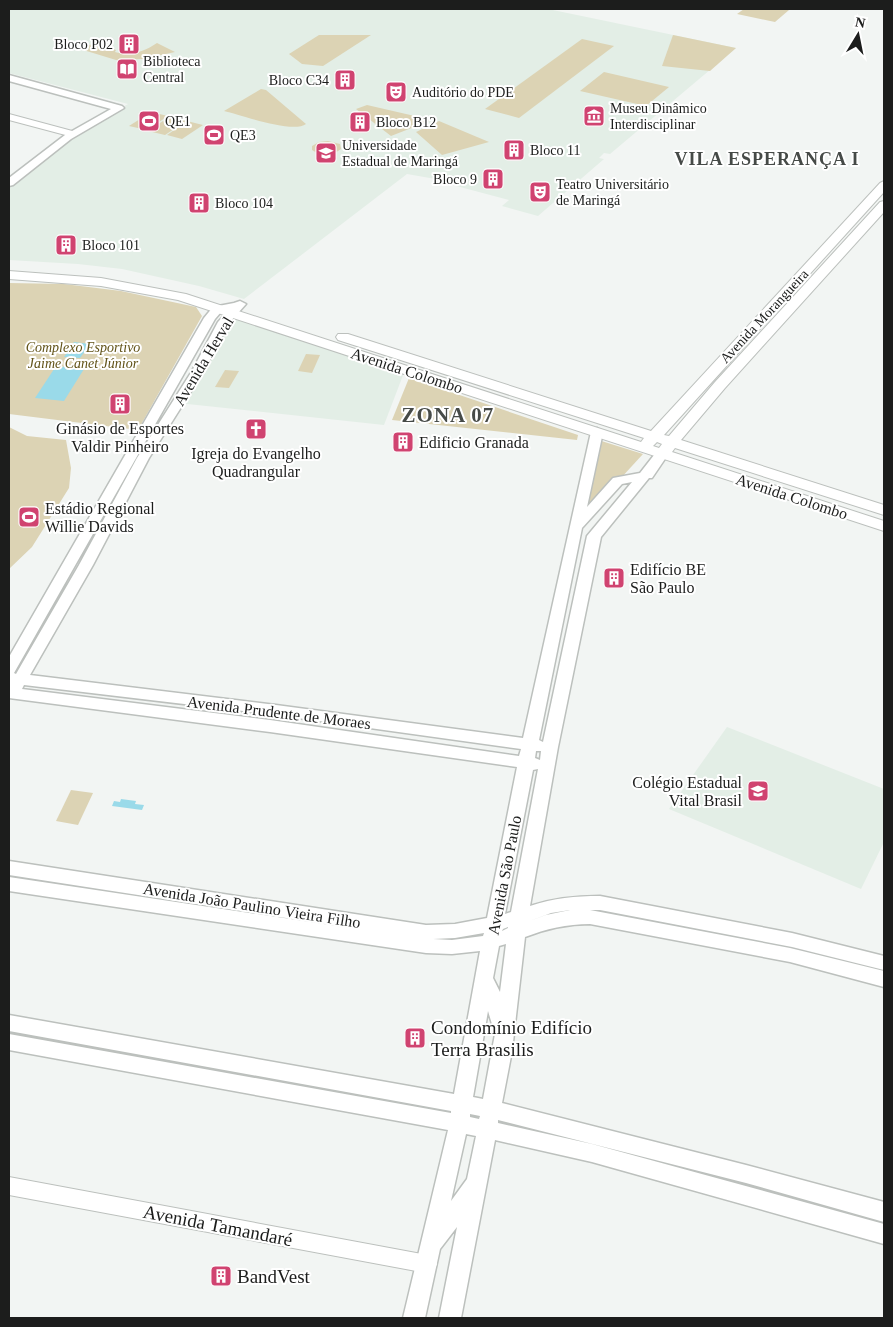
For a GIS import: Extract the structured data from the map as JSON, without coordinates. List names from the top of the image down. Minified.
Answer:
{"streets":{"main road":["Avenida Morangueira","Avenida Herval","Avenida Colombo","Avenida Prudente de Moraes","Avenida São Paulo","Avenida João Paulino Vieira Filho"],"street":["Avenida Tamandaré"]},"crossings":[["Avenida Morangueira","Avenida Colombo"],["Avenida Morangueira","Avenida São Paulo"],["Avenida Herval","Avenida Colombo"],["Avenida Herval","Avenida Prudente de Moraes"],["Avenida Colombo","Avenida São Paulo"],["Avenida Prudente de Moraes","Avenida São Paulo"],["Avenida São Paulo","Avenida João Paulino Vieira Filho"],["Avenida São Paulo","Avenida Tamandaré"]],"districts":["VILA ESPERANÇA I","ZONA 07"],"parks":["Complexo Esportivo Jaime Canet Júnior"],"places":{"building":["Bloco P02","Bloco C34","Bloco B12","Bloco 11","Bloco 9","Bloco 104","Bloco 101","Ginásio de Esportes Valdir Pinheiro","Edificio Granada","Edifício BE São Paulo","Condomínio Edifício Terra Brasilis","BandVest"],"library":["Biblioteca Central"],"theatre":["Auditório do PDE","Teatro Universitário de Maringá"],"museum":["Museu Dinâmico Interdisciplinar"],"sports":["QE1","QE3","Estádio Regional Willie Davids"],"school or university":["Universidade Estadual de Maringá","Colégio Estadual Vital Brasil"],"church":["Igreja do Evangelho Quadrangular"]},"north":"top"}
